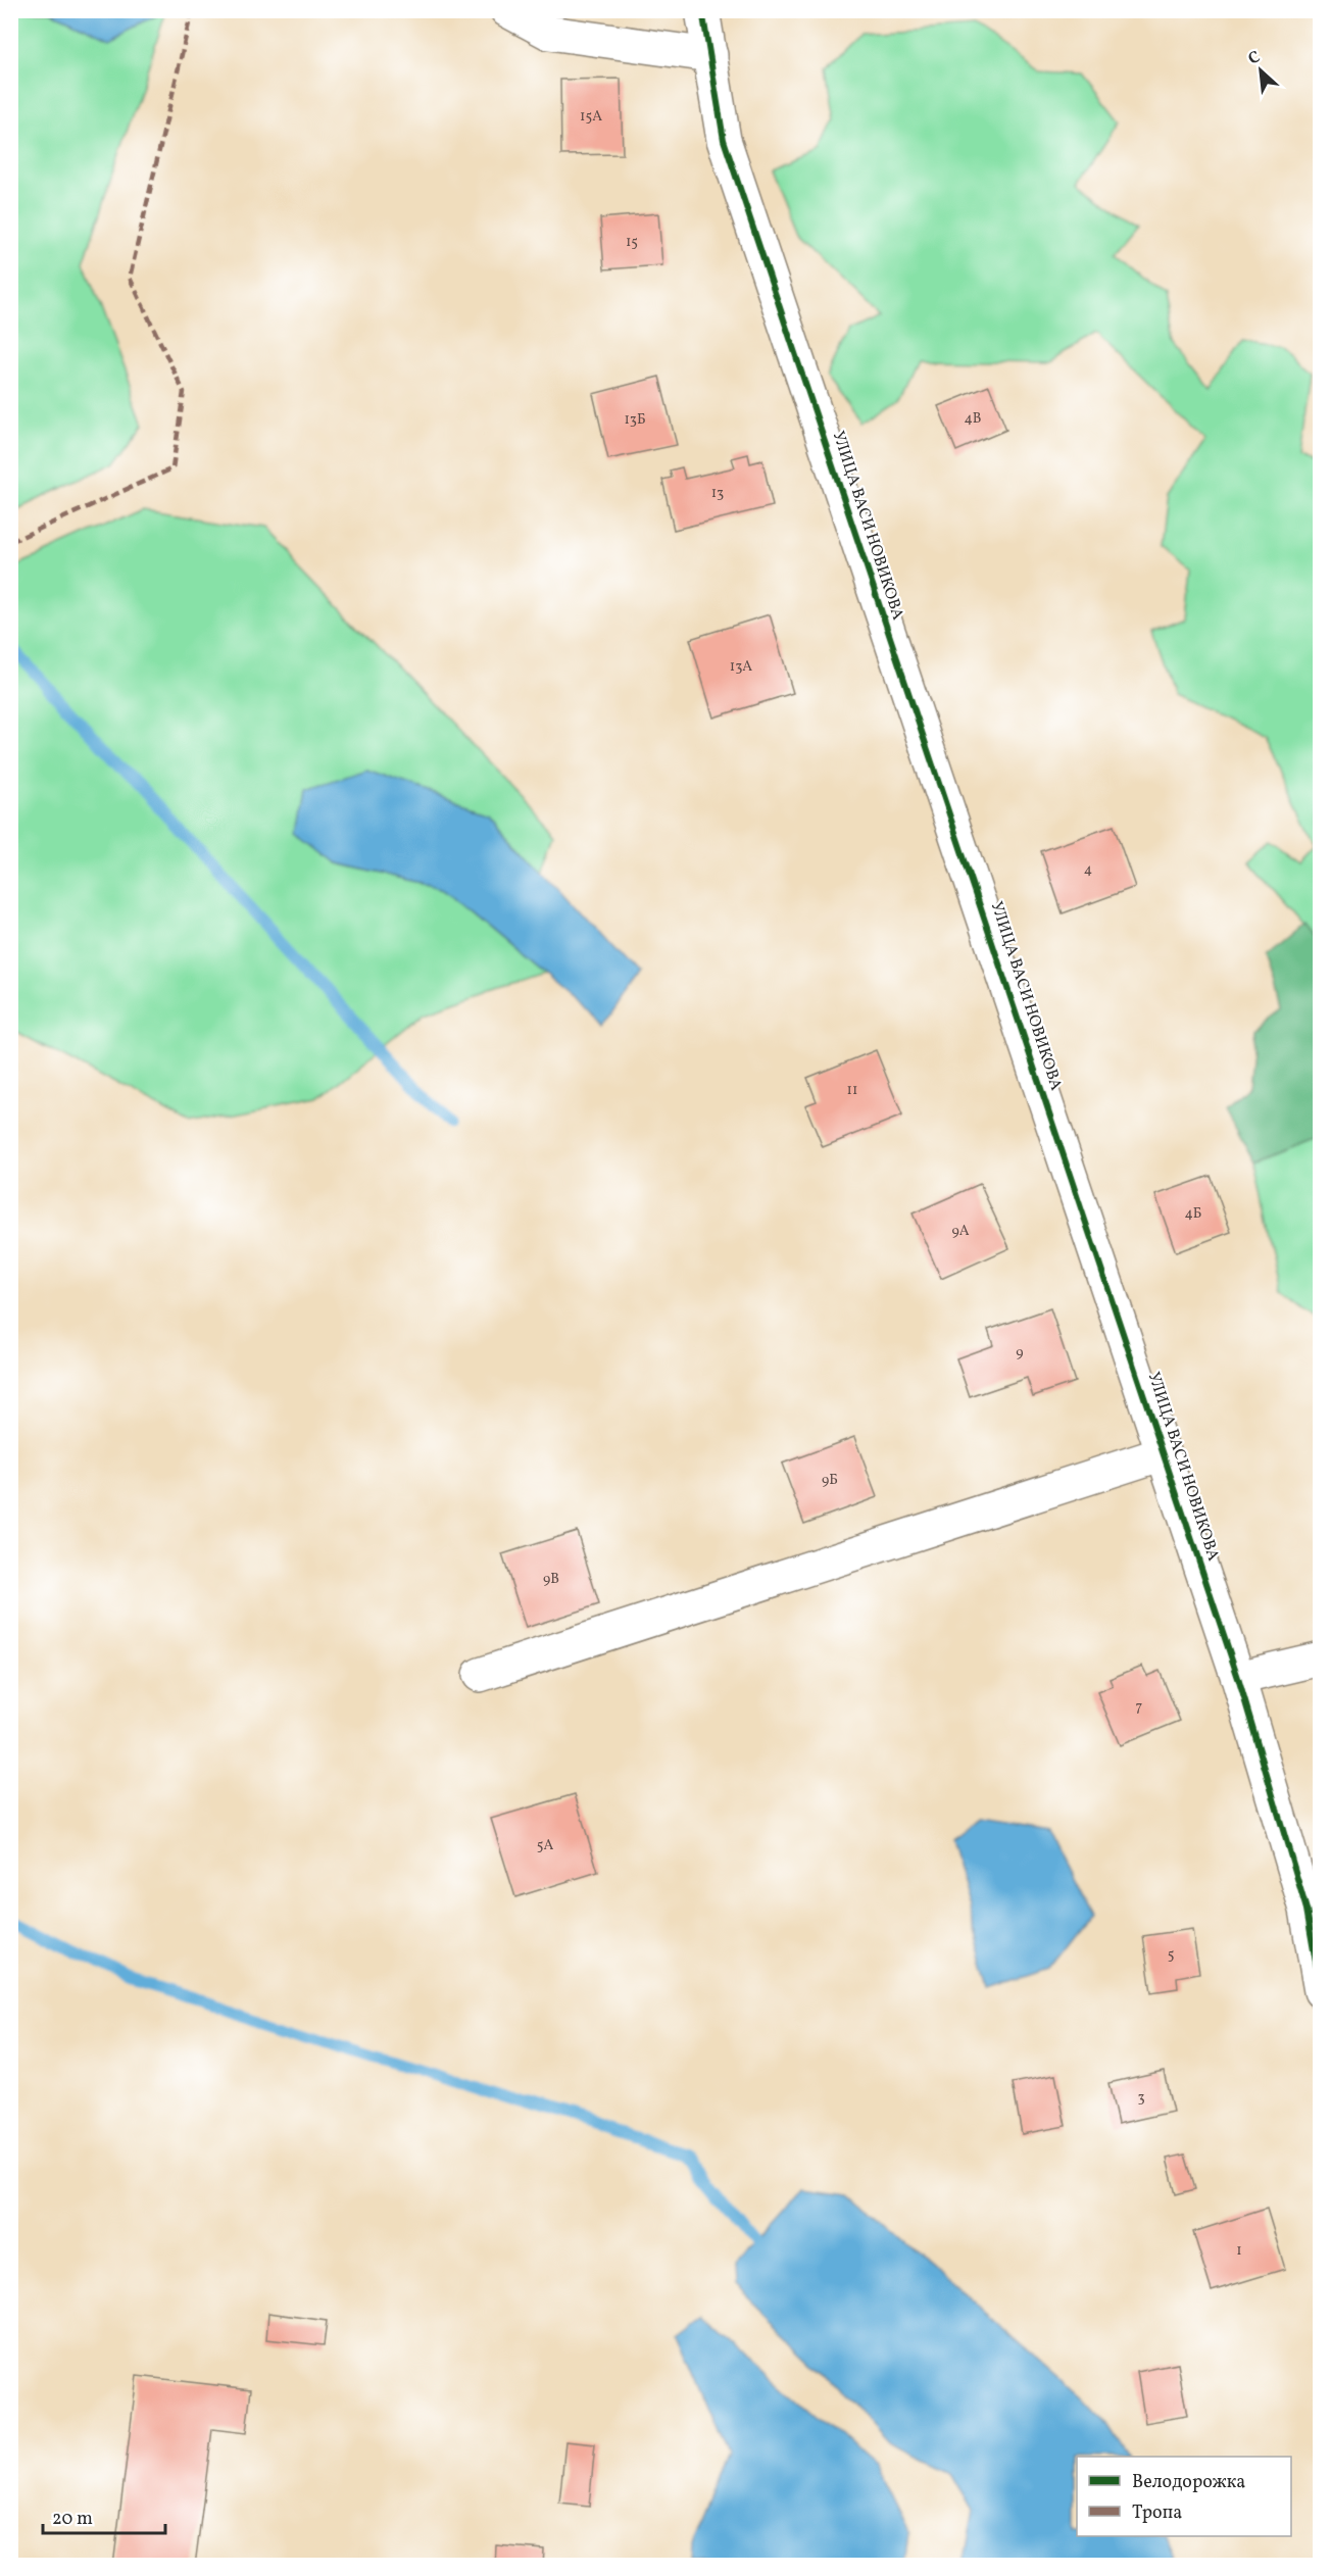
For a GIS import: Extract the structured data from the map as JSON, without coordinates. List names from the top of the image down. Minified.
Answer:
{"streets":{"street":["УЛИЦА ВАСИ НОВИКОВА"]},"house_numbers":["15А","15","4В","13Б","13","13А","4","11","4Б","9А","9","9Б","9В","7","5А","5","3","1"],"legend":["Велодорожка","Тропа"],"scale_bar":"20 m","north":"top left"}
